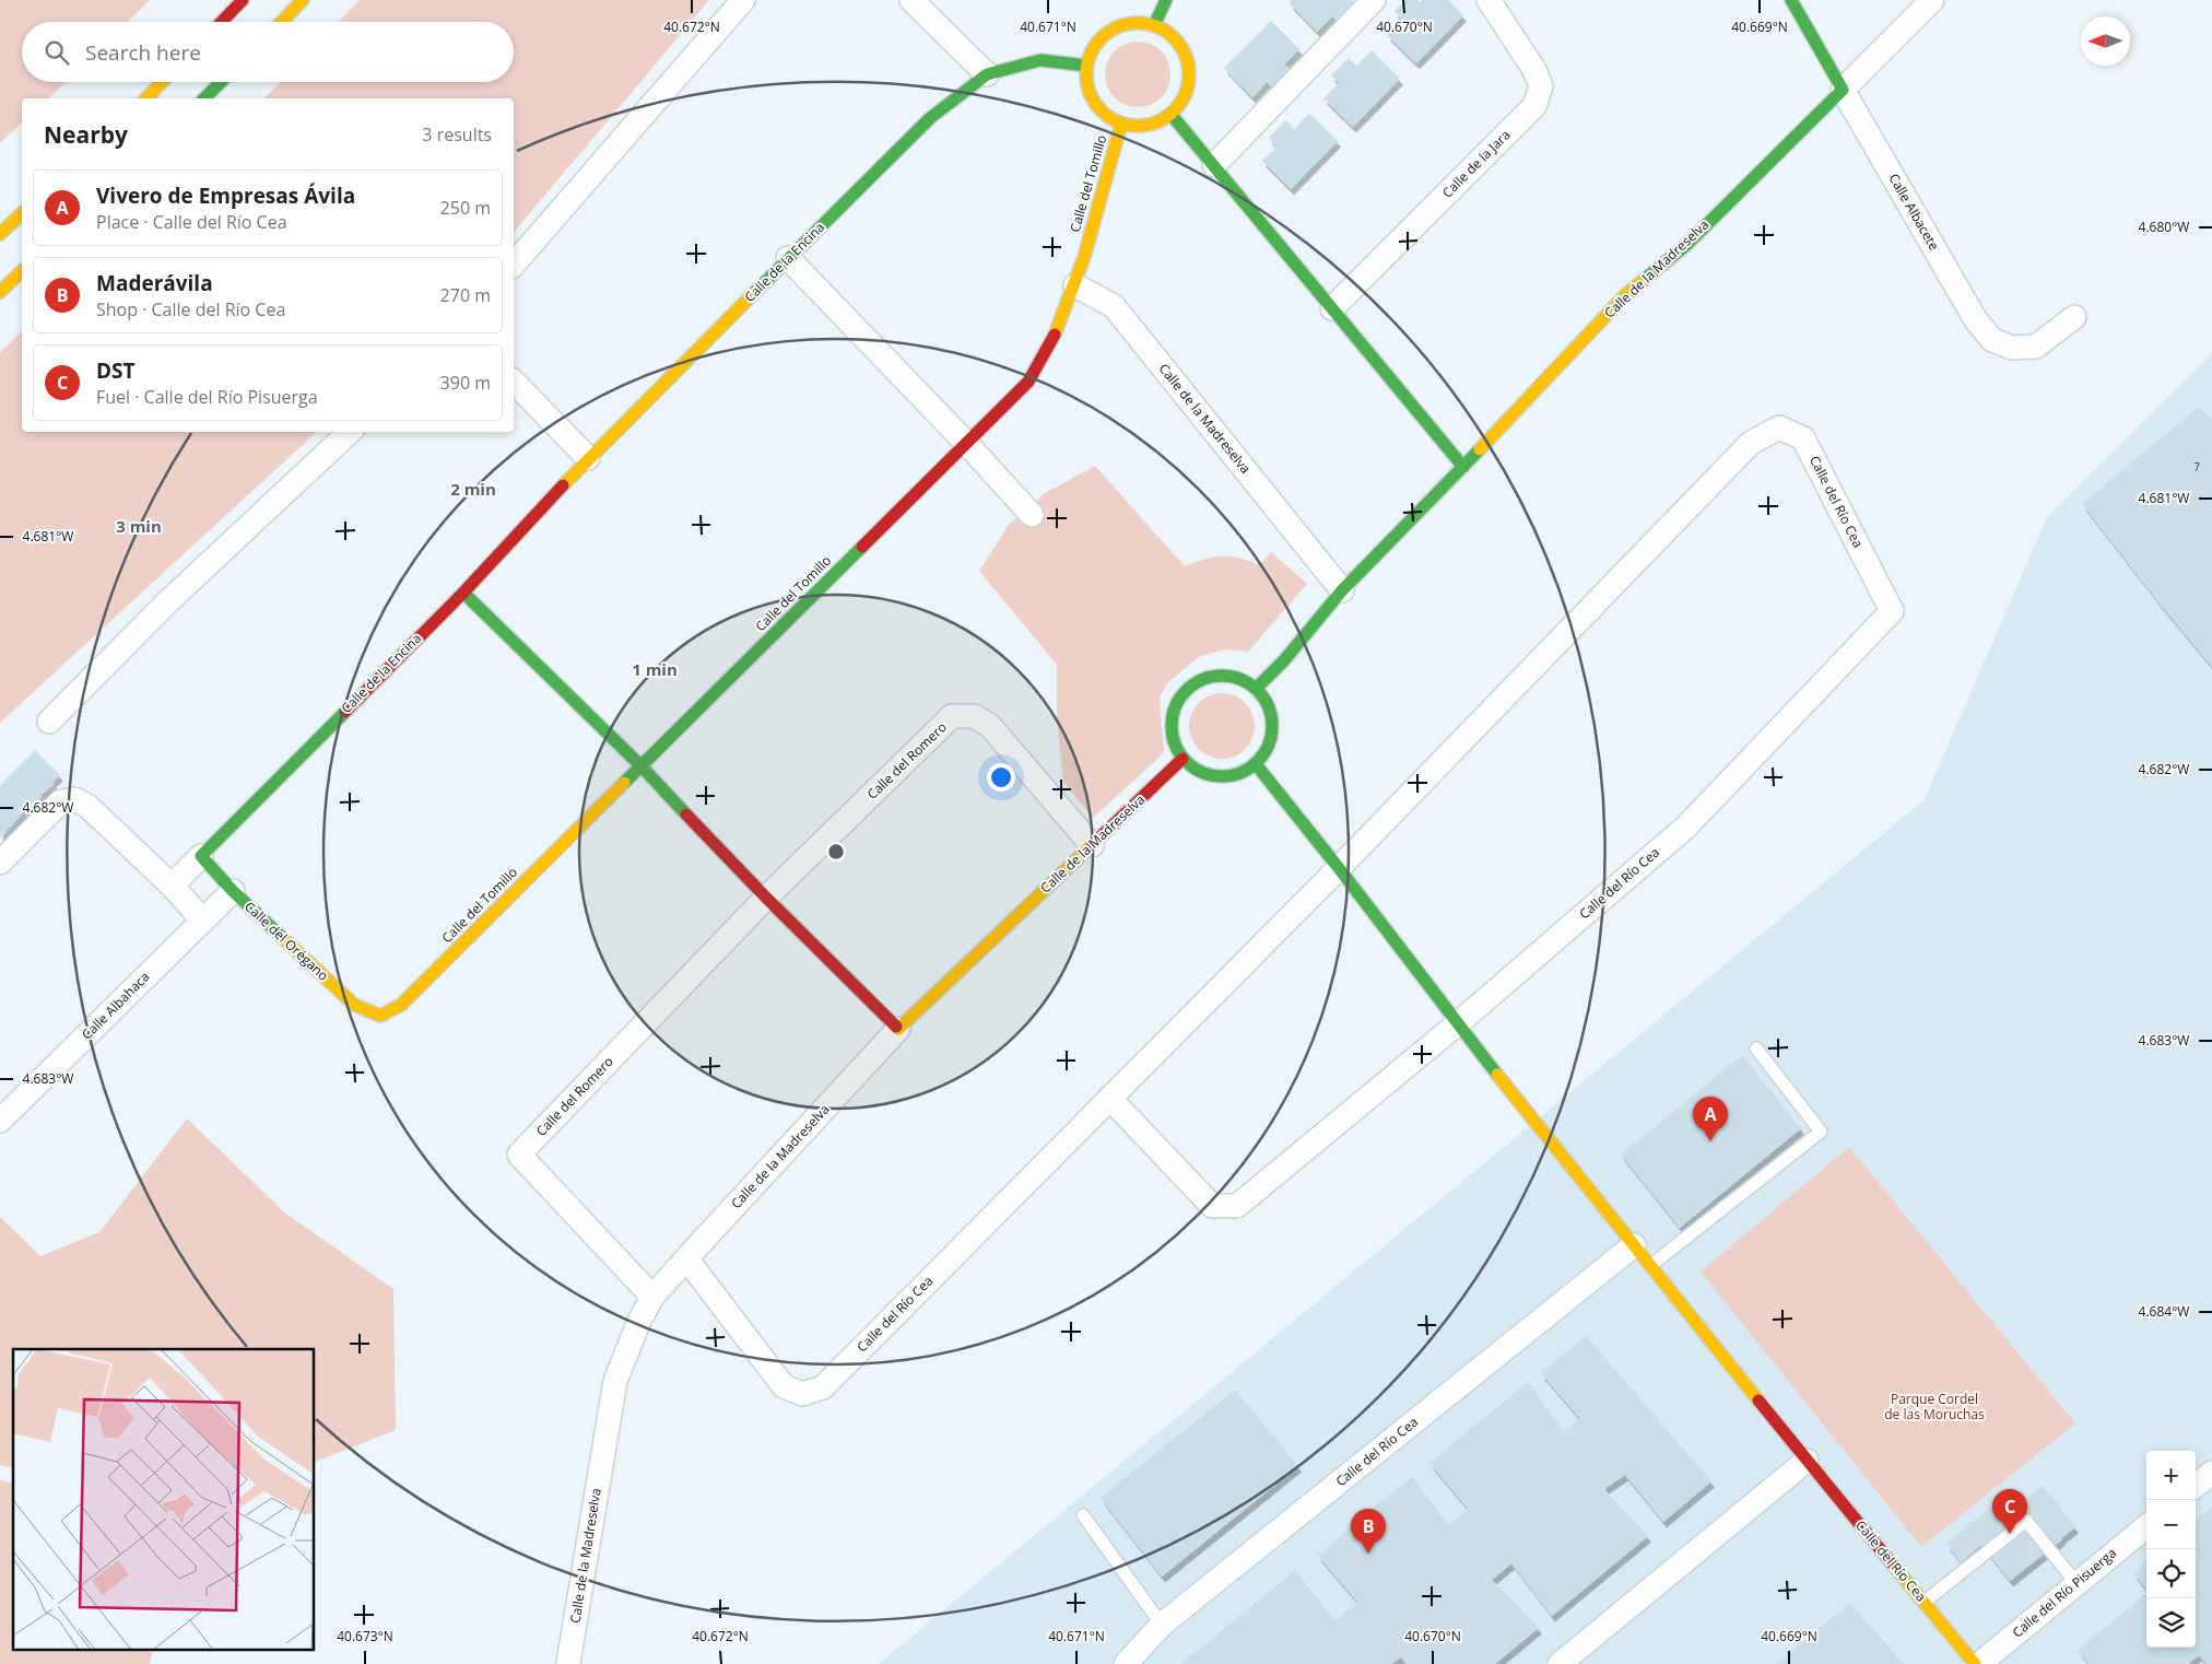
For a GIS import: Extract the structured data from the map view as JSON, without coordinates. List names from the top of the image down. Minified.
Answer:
{"streets":{"main road":["Calle del Tomillo","Calle Albacete","Calle de la Encina","Calle de la Madreselva","Calle del Río Cea","Calle del Orégano"],"street":["Calle de la Jara","Calle del Romero","Calle Albahaca","Calle del Río Pisuerga"]},"crossings":[["Calle del Tomillo","Calle de la Encina"],["Calle del Tomillo","Calle de la Madreselva"],["Calle del Tomillo","Calle del Orégano"],["Calle Albacete","Calle de la Madreselva"],["Calle de la Encina","Calle del Orégano"],["Calle de la Madreselva","Calle del Río Cea"],["Calle de la Madreselva","Calle del Romero"],["Calle del Orégano","Calle Albahaca"]],"parks":["Parque Cordel de las Moruchas"],"house_numbers":["7"],"north":"left","page":{"search":"Search here","heading":["Nearby","3 results"],"list":[{"mark":"A","name":"Vivero de Empresas Ávila","note":"Place · Calle del Río Cea","value":"250 m"},{"mark":"B","name":"Maderávila","note":"Shop · Calle del Río Cea","value":"270 m"},{"mark":"C","name":"DST","note":"Fuel · Calle del Río Pisuerga","value":"390 m"}],"pins":["A","C","B"],"map_buttons":["+","−"]},"coordinates":["40.672°N","40.671°N","40.670°N","40.669°N","4.680°W","4.681°W","4.682°W","4.683°W","4.684°W","40.673°N"],"rings":["2 min","3 min","1 min"]}
